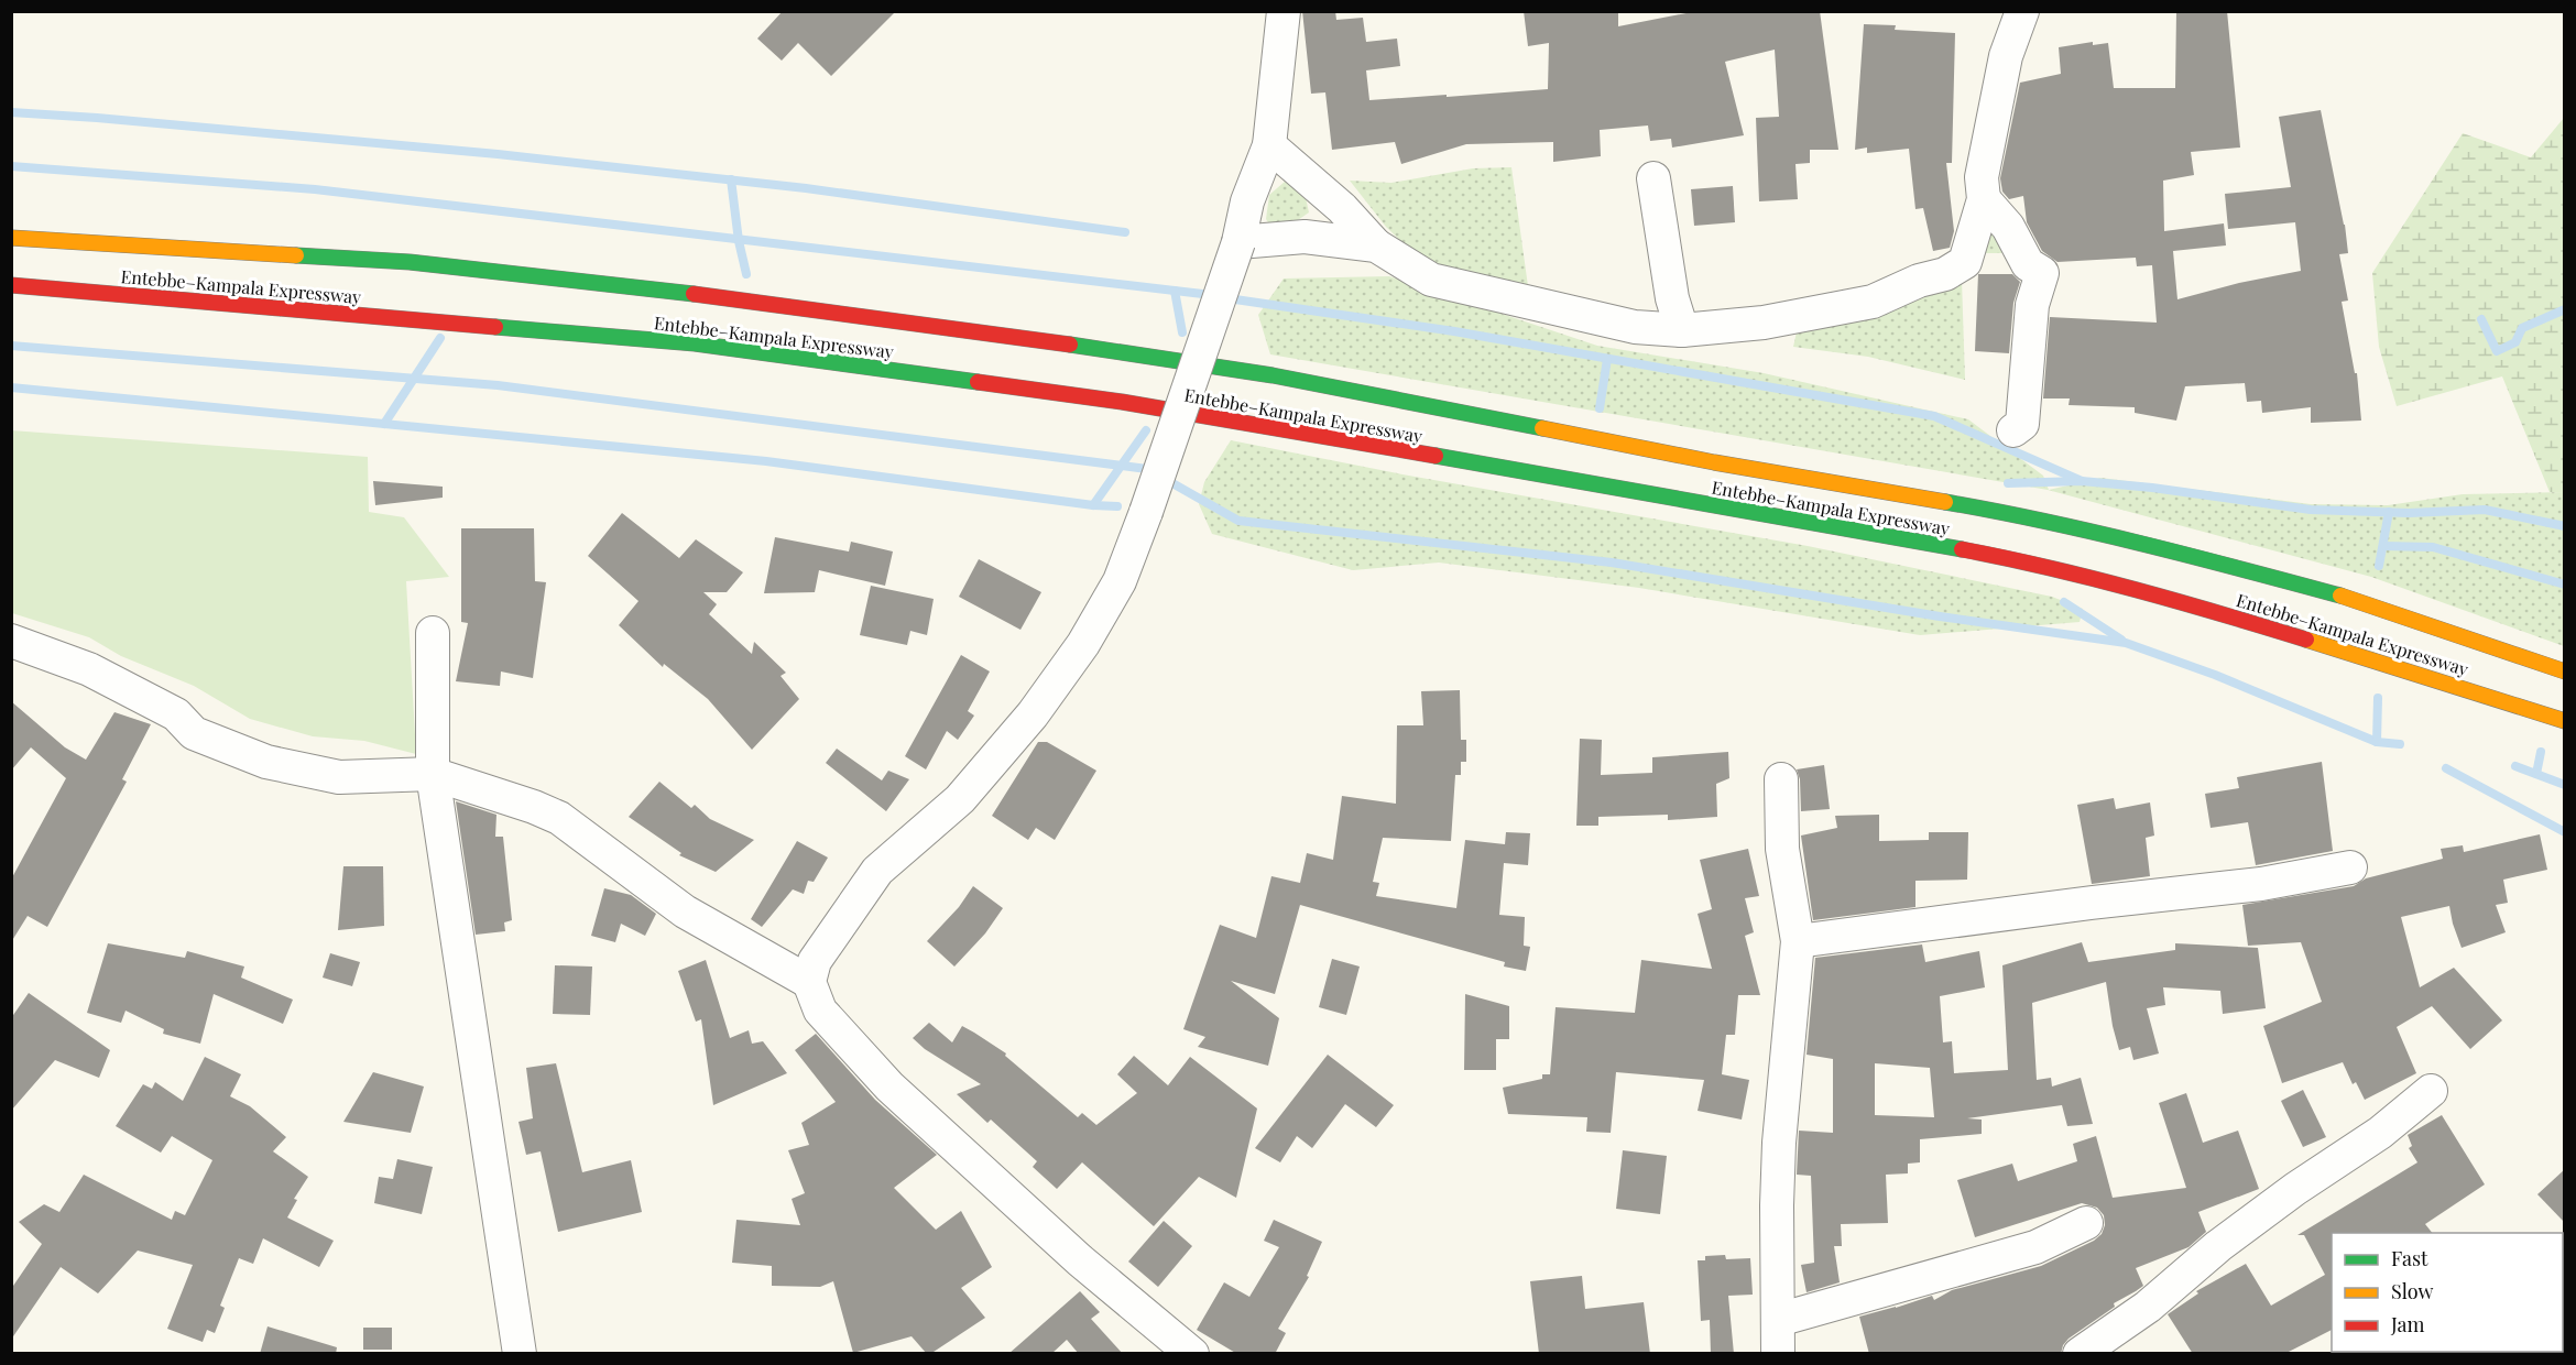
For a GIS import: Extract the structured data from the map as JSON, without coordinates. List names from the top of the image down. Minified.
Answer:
{"streets":{"highway":["Entebbe–Kampala Expressway"]},"legend":["Fast","Slow","Jam"]}
